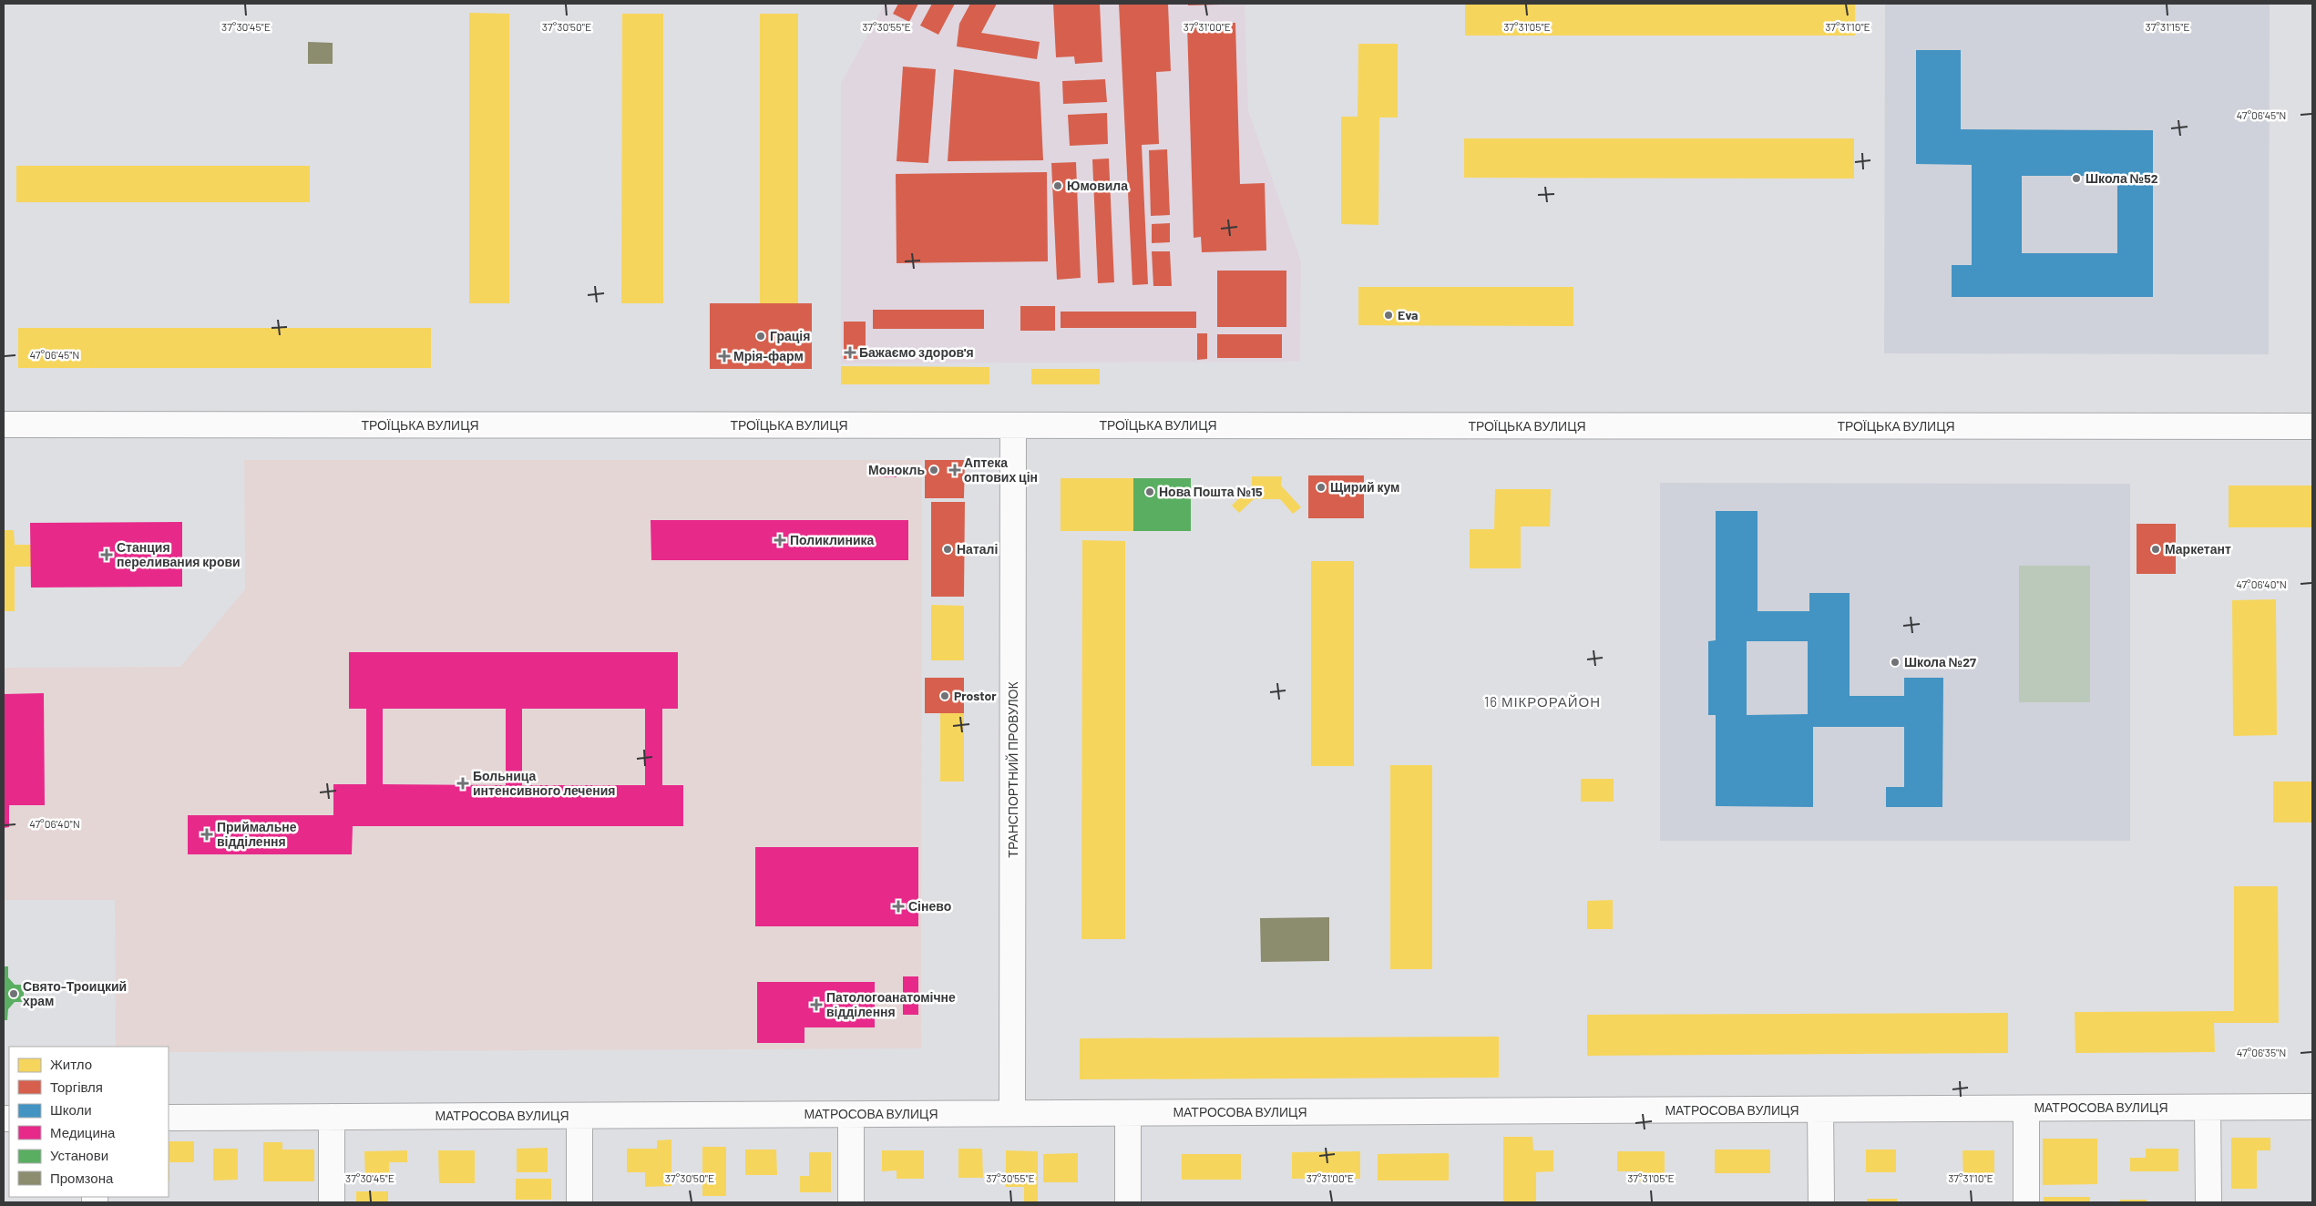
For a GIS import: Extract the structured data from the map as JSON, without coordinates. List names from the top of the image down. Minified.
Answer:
{"streets":{"street":["ТРОЇЦЬКА ВУЛИЦЯ","ТРАНСПОРТНИЙ ПРОВУЛОК","МАТРОСОВА ВУЛИЦЯ"]},"crossings":[["ТРОЇЦЬКА ВУЛИЦЯ","ТРАНСПОРТНИЙ ПРОВУЛОК"],["ТРАНСПОРТНИЙ ПРОВУЛОК","МАТРОСОВА ВУЛИЦЯ"]],"districts":["16 МІКРОРАЙОН"],"places":{"other":["Школа №52","Юмовила","Eva","Грація","Монокль","Щирий кум","Нова Пошта №15","Наталі","Маркетант","Школа №27","Prostor","Свято-Троицкий храм"],"health":["Бажаємо здоров'я","Мрія-фарм","Аптека оптових цін","Поликлиника","Станция переливания крови","Больница интенсивного лечения","Приймальне відділення","Сінево","Патологоанатомічне відділення"]},"legend":["Житло","Торгівля","Школи","Медицина","Установи","Промзона"],"coordinates":["37°30'45\"E","37°30'50\"E","37°30'55\"E","37°31'00\"E","37°31'05\"E","37°31'10\"E","37°31'15\"E","47°06'45\"N","47°06'40\"N","47°06'35\"N"]}
